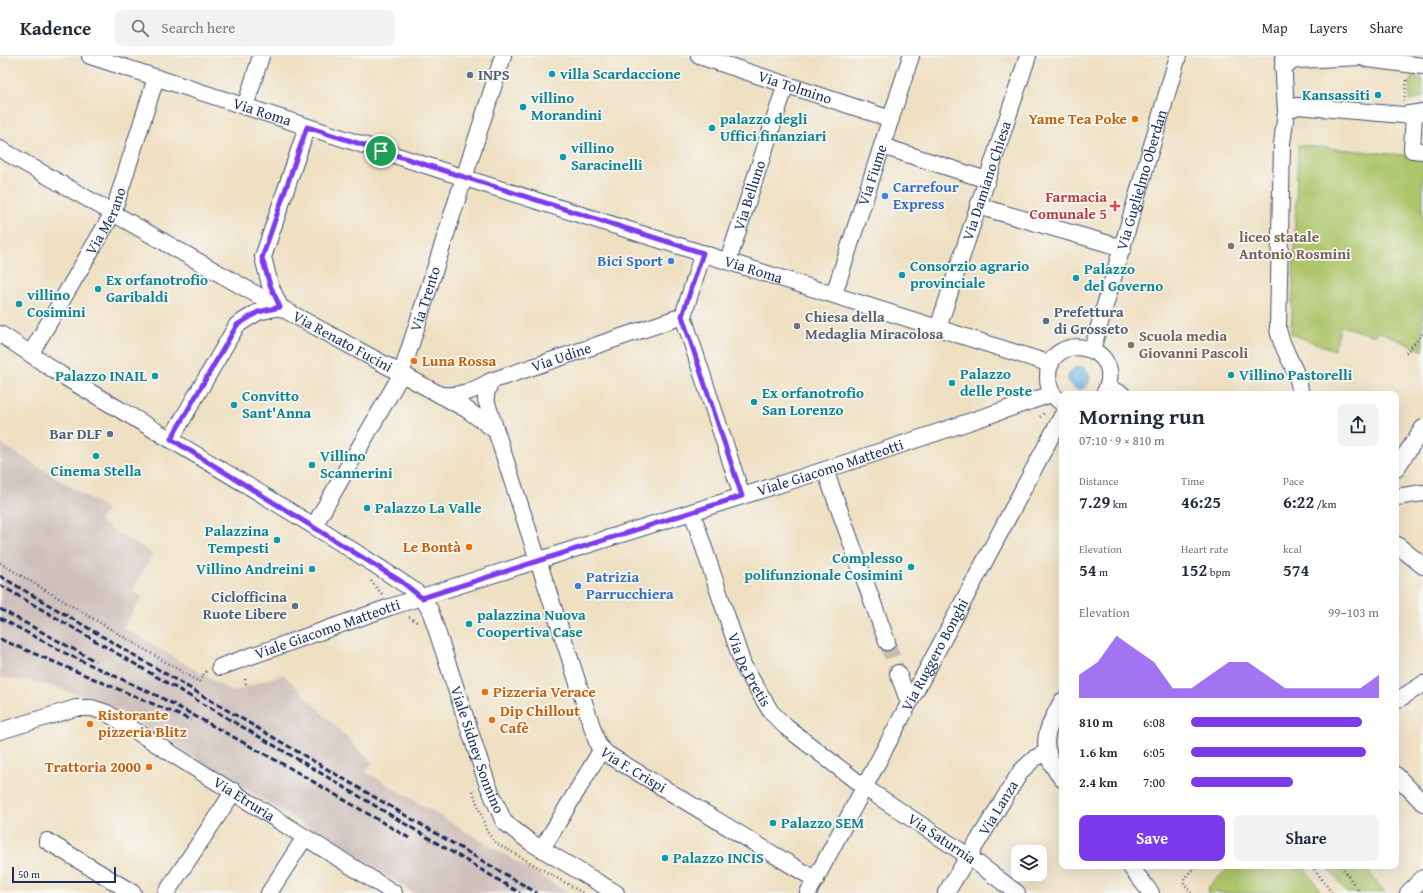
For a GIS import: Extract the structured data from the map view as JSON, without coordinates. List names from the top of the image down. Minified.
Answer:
{"streets":{"street":["Via Tolmino","Via Roma","Via Fiume","Via Damiano Chiesa","Via Guglielmo Oberdan","Via Belluno","Via Merano","Via Trento","Via Renato Fucini","Via Udine","Viale Giacomo Matteotti","Via Ruggero Bonghi","Via De Pretis","Viale Sidney Sonnino","Via F. Crispi","Via Etruria","Via Lanza","Via Saturnia"]},"crossings":[["Via Tolmino","Via Fiume"],["Via Tolmino","Via Belluno"],["Via Roma","Via Fiume"],["Via Roma","Via Damiano Chiesa"],["Via Roma","Via Belluno"],["Via Roma","Via Merano"],["Via Roma","Via Trento"],["Via Merano","Via Renato Fucini"],["Via Trento","Via Renato Fucini"],["Via Renato Fucini","Via Udine"],["Viale Giacomo Matteotti","Via De Pretis"],["Viale Giacomo Matteotti","Viale Sidney Sonnino"],["Viale Giacomo Matteotti","Via F. Crispi"],["Via Ruggero Bonghi","Via De Pretis"],["Via Ruggero Bonghi","Via F. Crispi"],["Via Ruggero Bonghi","Via Saturnia"],["Via De Pretis","Via Saturnia"],["Via Lanza","Via Saturnia"]],"places":{"other":["villa Scardaccione","INPS","Kansassiti","villino Morandini","Yame Tea Poke","palazzo degli Uffici finanziari","villino Saracinelli","Carrefour Express","liceo statale Antonio Rosmini","Bici Sport","Consorzio agrario provinciale","Palazzo del Governo","Ex orfanotrofio Garibaldi","villino Cosimini","Prefettura di Grosseto","Chiesa della Medaglia Miracolosa","Scuola media Giovanni Pascoli","Luna Rossa","Villino Pastorelli","Palazzo INAIL","Palazzo delle Poste","Ex orfanotrofio San Lorenzo","Convitto Sant'Anna","Bar DLF","Cinema Stella","Villino Scannerini","Palazzo La Valle","Palazzina Tempesti","Le Bontà","Complesso polifunzionale Cosimini","Villino Andreini","Patrizia Parrucchiera","Ciclofficina Ruote Libere","palazzina Nuova Coopertiva Case","Pizzeria Verace","Dip Chillout Cafè","Ristorante pizzeria Blitz","Trattoria 2000","Palazzo SEM","Palazzo INCIS"],"health":["Farmacia Comunale 5"]},"scale_bar":"50 m","page":{"header":"Kadence","search":"Search here","nav":["Map","Layers","Share"],"heading":["Morning run","07:10 · 9 × 810 m"],"stats":[["Distance","7.29 km"],["Time","46:25"],["Pace","6:22 /km"],["Elevation","54 m"],["Heart rate","152 bpm"],["kcal","574"]],"chart":["Elevation","99–103 m"],"list":[{"name":"810 m","note":"6:08"},{"name":"1.6 km","note":"6:05"},{"name":"2.4 km","note":"7:00"}],"buttons":["Save","Share"],"scale":"50 m"}}
